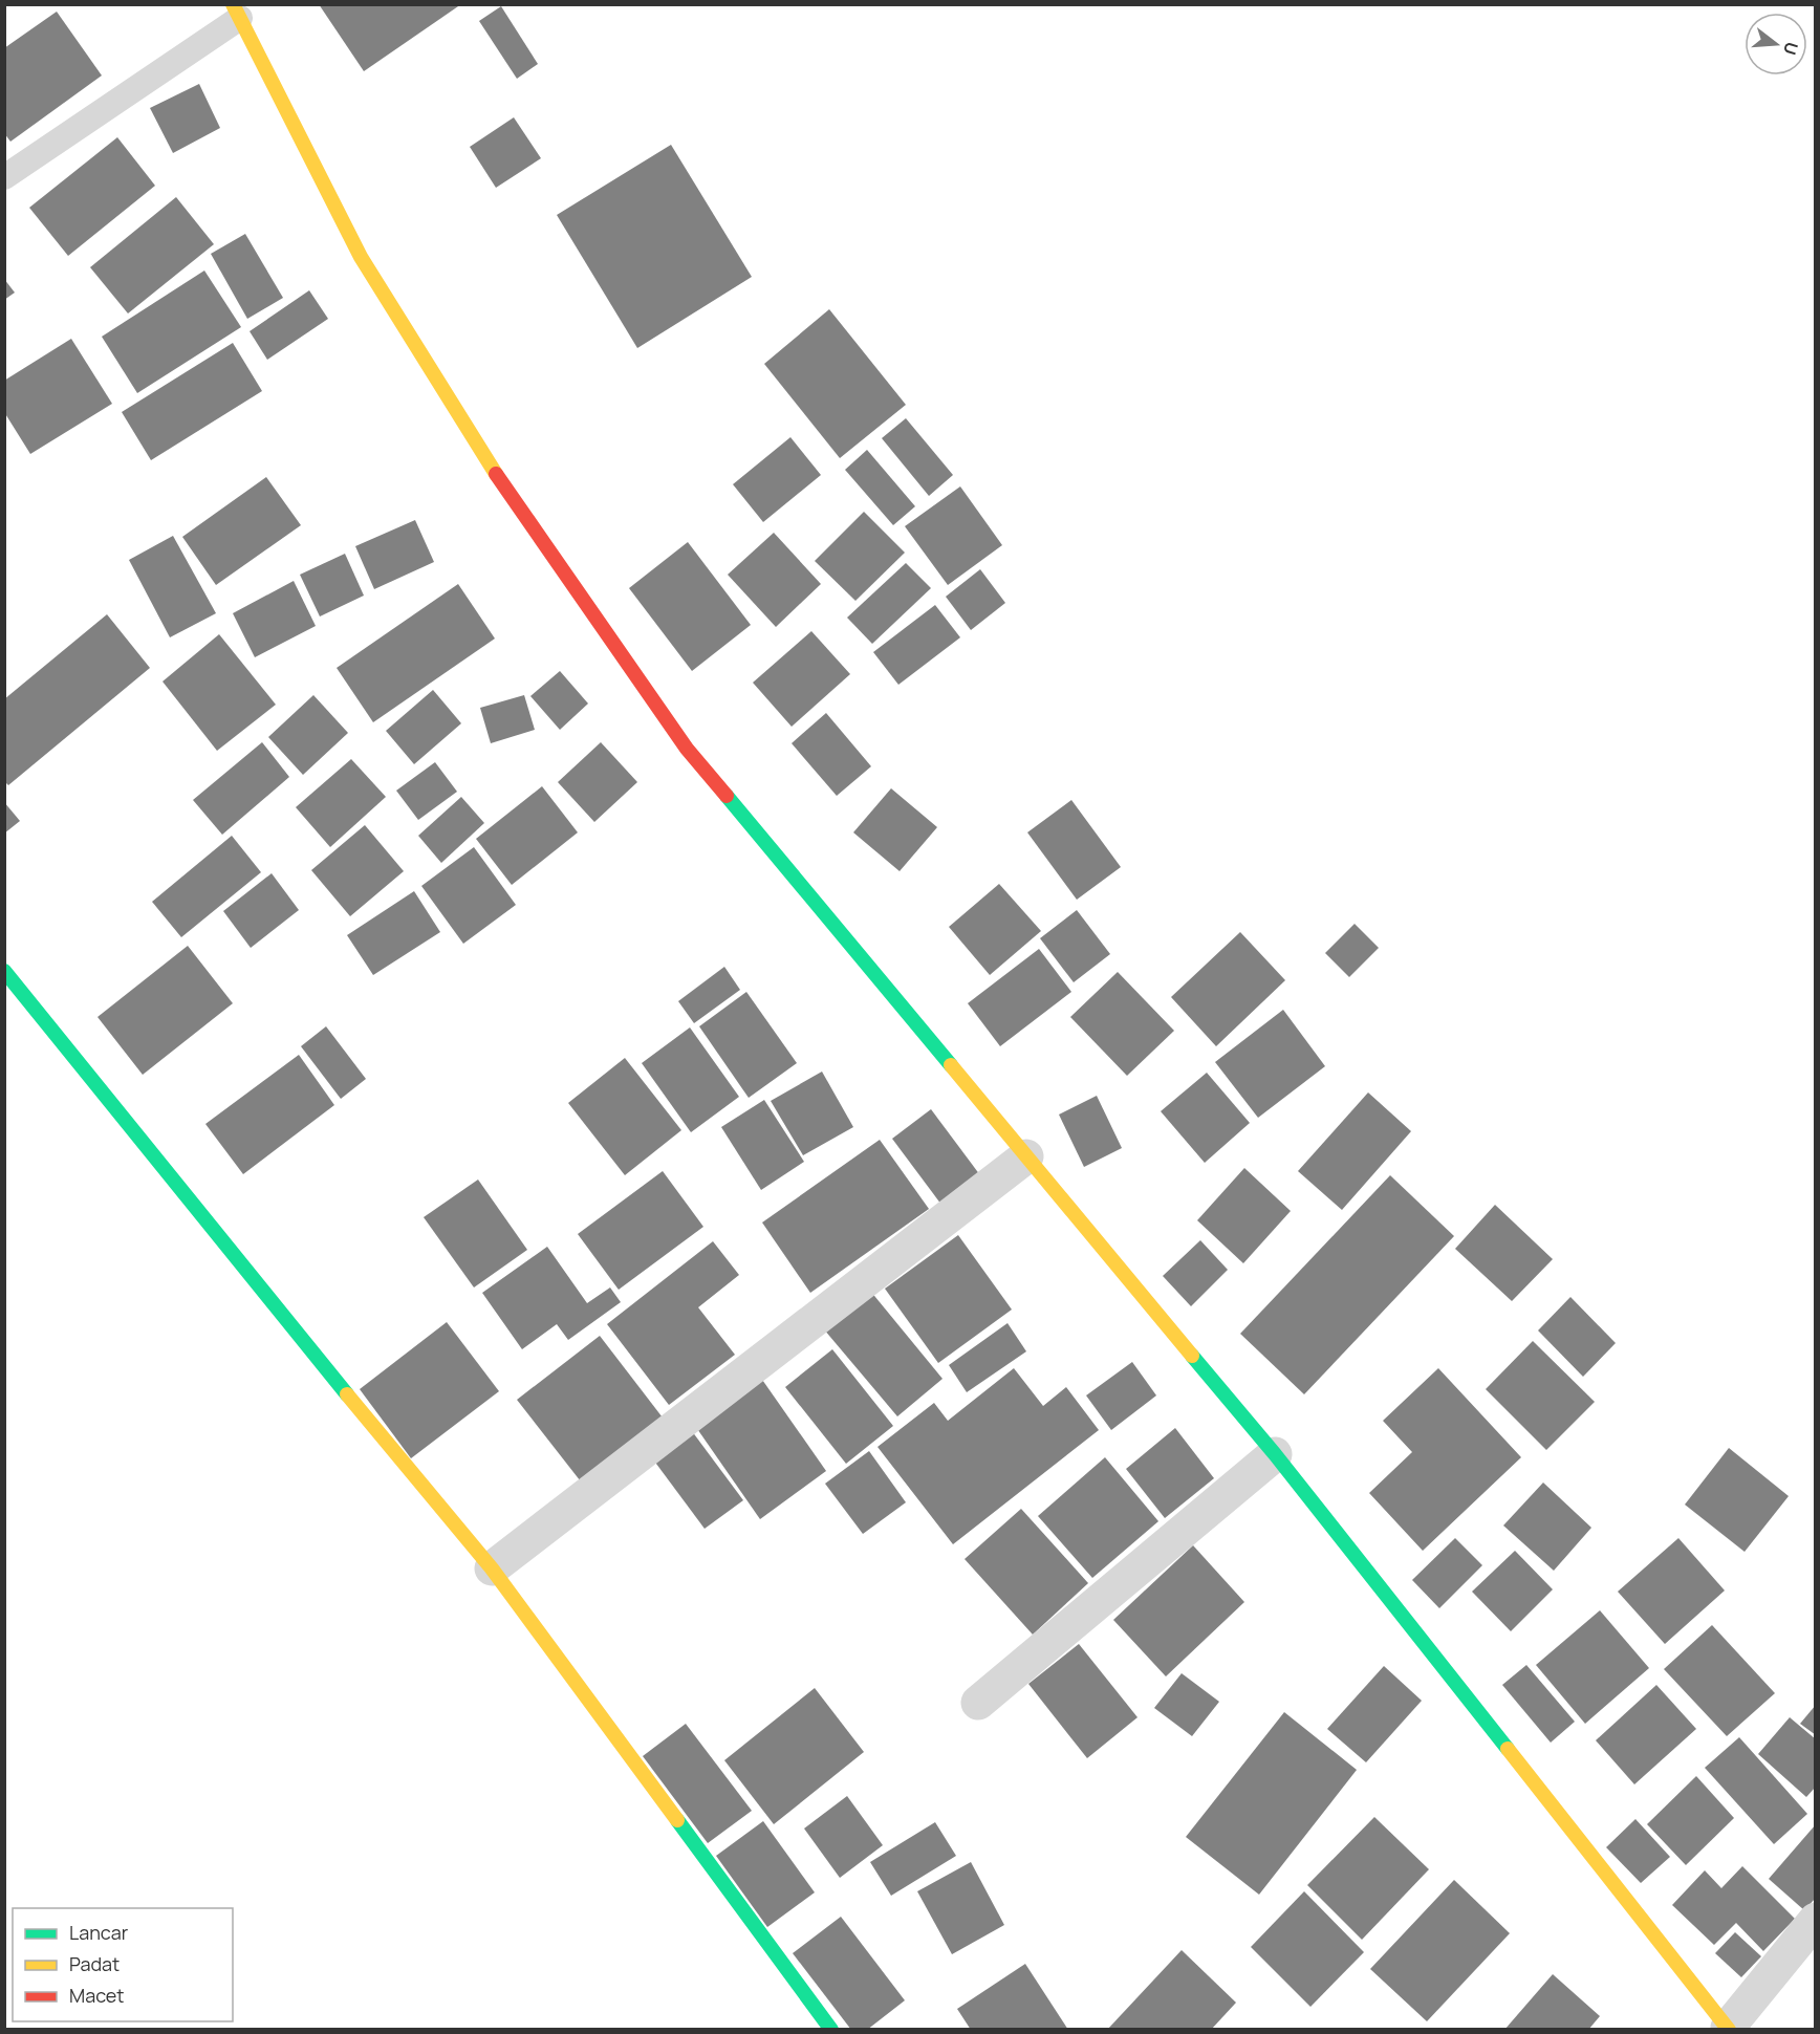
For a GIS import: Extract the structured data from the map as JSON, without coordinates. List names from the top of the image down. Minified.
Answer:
{"legend":["Lancar","Padat","Macet"],"north":"right"}
